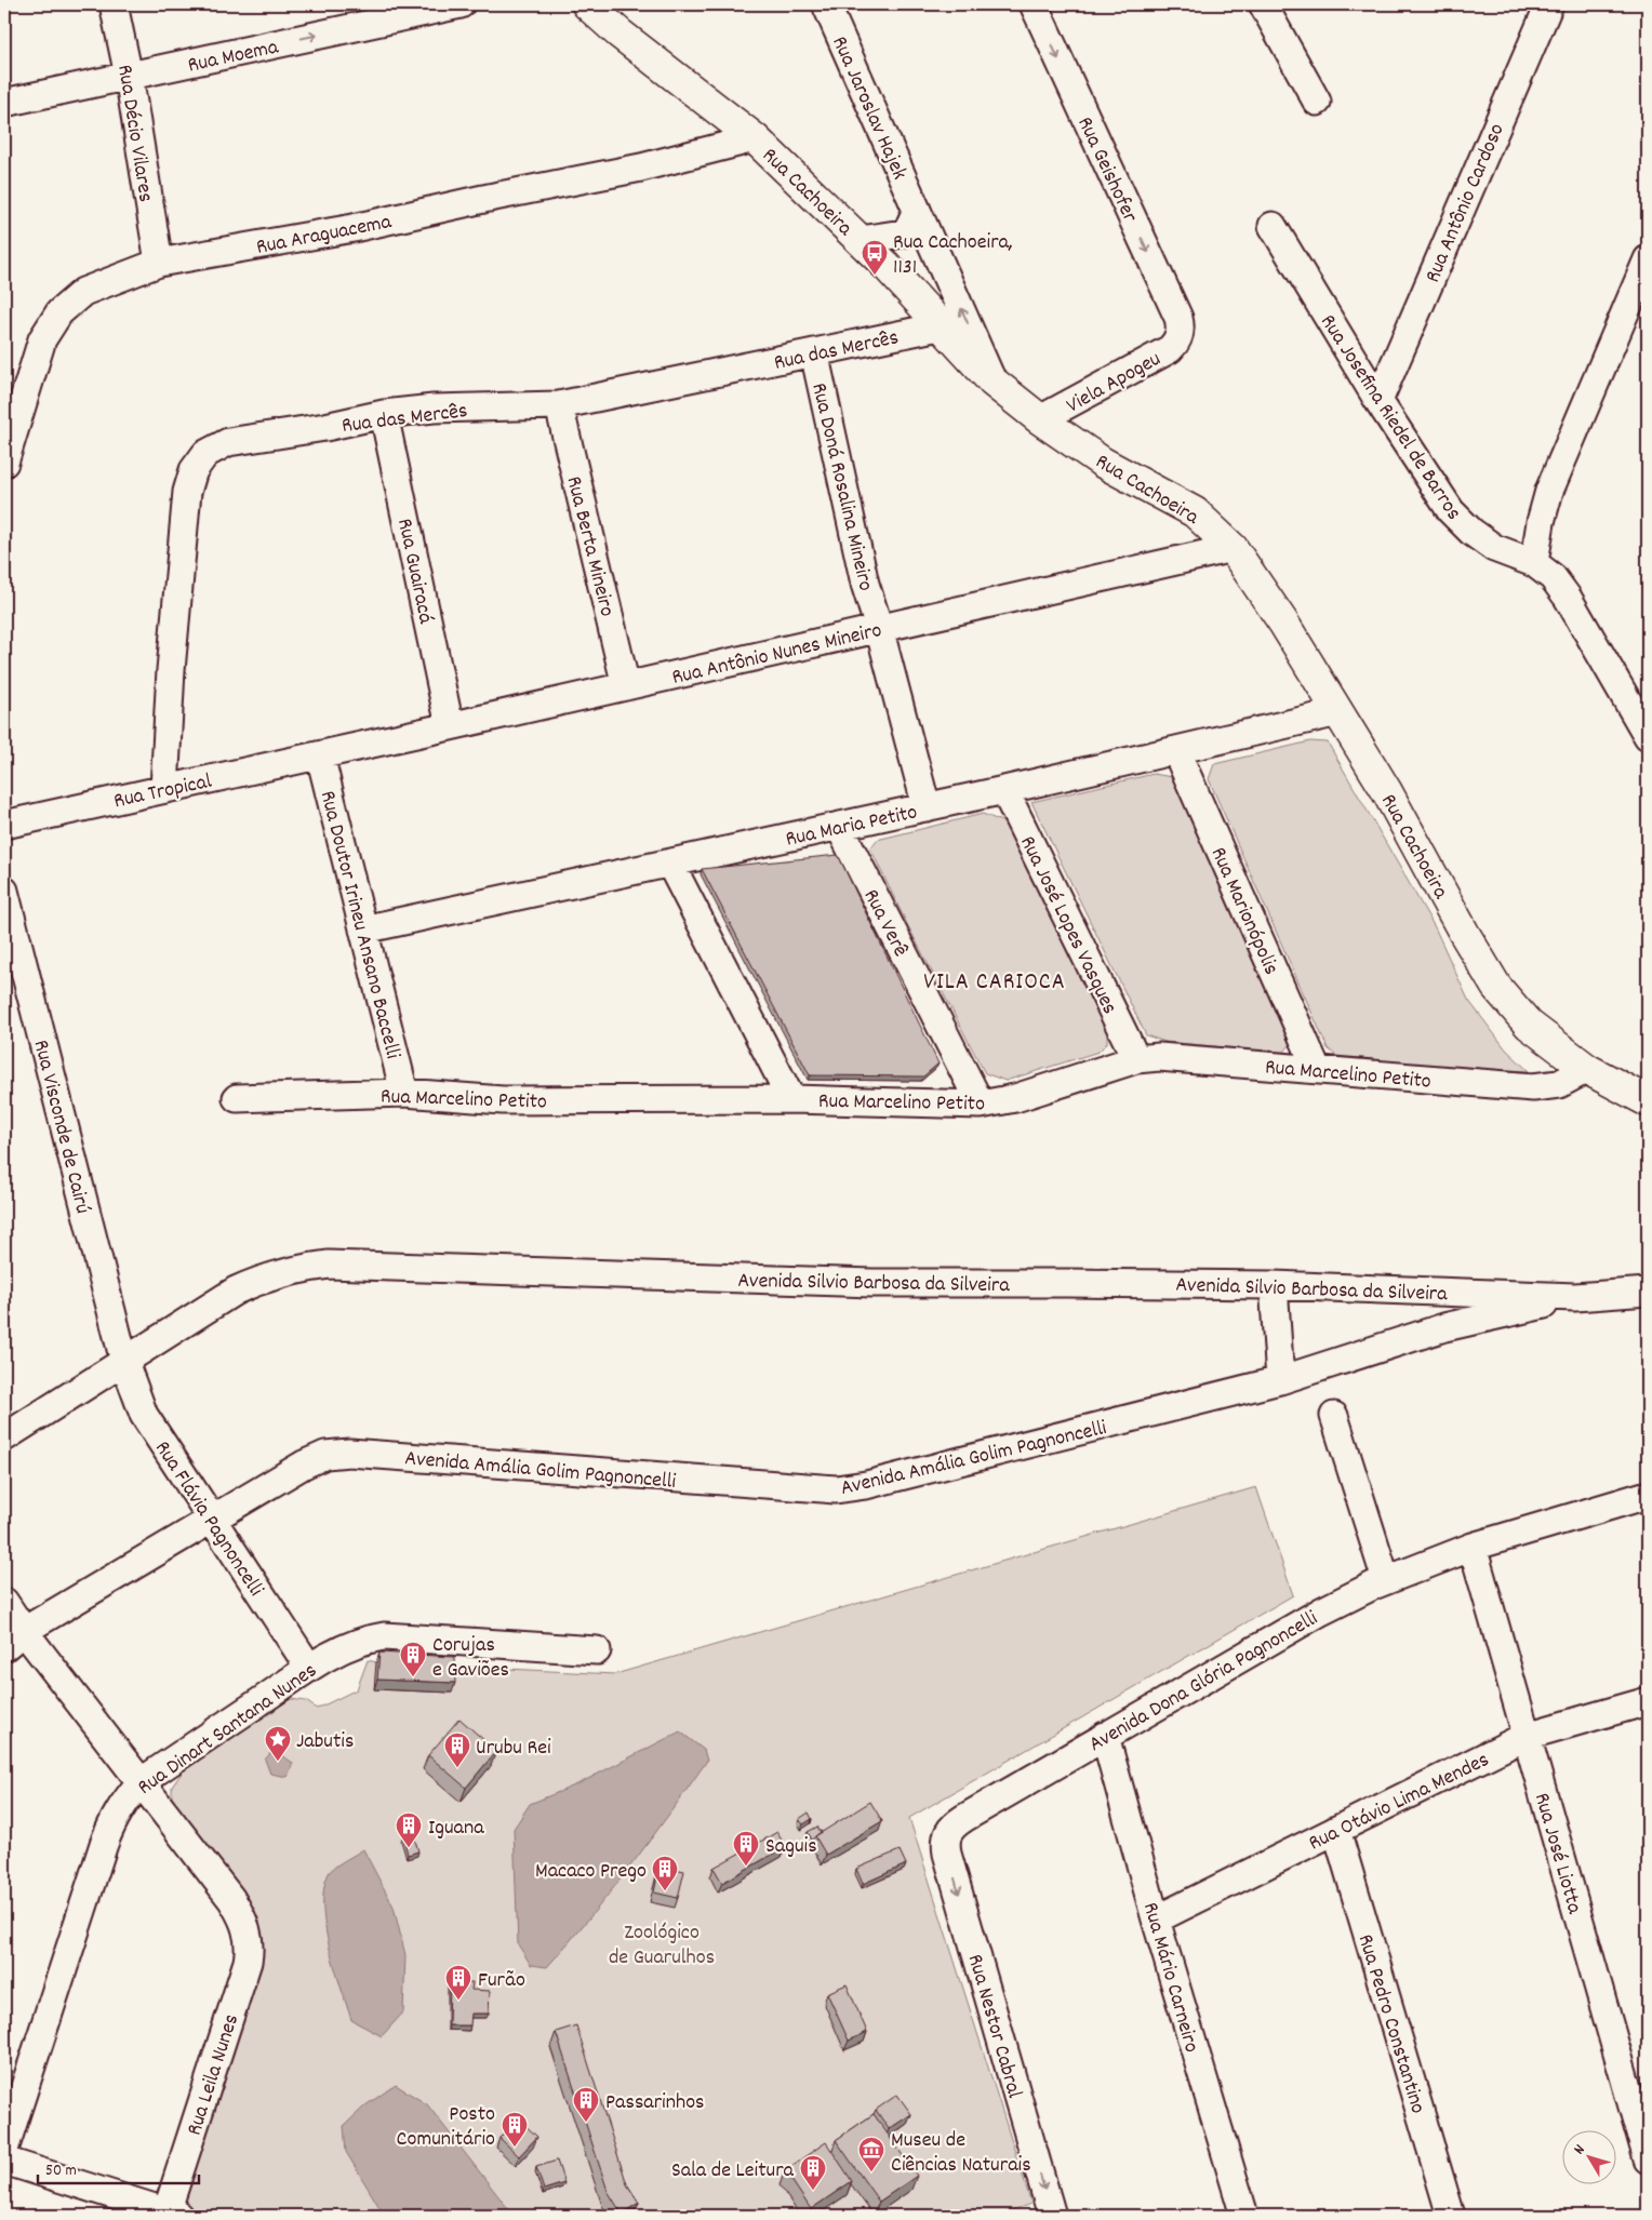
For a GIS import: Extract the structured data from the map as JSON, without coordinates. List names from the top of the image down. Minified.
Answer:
{"streets":{"main road":["Rua Cachoeira"],"street":["Rua Moema","Rua Jaroslav Hajek","Rua Décio Vilares","Rua Geishofer","Rua Antônio Cardoso","Rua Araguacema","Rua das Mercês","Viela Apogeu","Rua Josefina Riedel de Barros","Rua Doná Rosalina Mineiro","Rua Berta Mineiro","Rua Guairacá","Rua Antônio Nunes Mineiro","Rua Tropical","Rua Maria Petito","Rua Marionópolis","Rua Verê","Rua Doutor Irineu Ansano Baccelli","Rua José Lopes Vasques","Rua Marcelino Petito","Rua Visconde de Cairú","Avenida Silvio Barbosa da Silveira","Avenida Amália Golim Pagnoncelli","Rua Flávia Pagnoncelli","Avenida Dona Glória Pagnoncelli","Rua Dinart Santana Nunes","Rua Otávio Lima Mendes","Rua José Liotta","Rua Mário Carneiro","Rua Pedro Constantino","Rua Nestor Cabral","Rua Leila Nunes"]},"crossings":[["Rua Moema","Rua Décio Vilares"],["Rua Jaroslav Hajek","Rua Cachoeira"],["Rua Décio Vilares","Rua Araguacema"],["Rua Geishofer","Viela Apogeu"],["Rua Cachoeira","Rua Araguacema"],["Rua Cachoeira","Rua das Mercês"],["Rua Cachoeira","Viela Apogeu"],["Rua Cachoeira","Rua Antônio Nunes Mineiro"],["Rua Cachoeira","Rua Maria Petito"],["Rua Cachoeira","Rua Marcelino Petito"],["Rua Antônio Cardoso","Rua Josefina Riedel de Barros"],["Rua das Mercês","Rua Doná Rosalina Mineiro"],["Rua das Mercês","Rua Berta Mineiro"],["Rua das Mercês","Rua Guairacá"],["Rua das Mercês","Rua Tropical"],["Rua Doná Rosalina Mineiro","Rua Antônio Nunes Mineiro"],["Rua Doná Rosalina Mineiro","Rua Maria Petito"],["Rua Berta Mineiro","Rua Antônio Nunes Mineiro"],["Rua Guairacá","Rua Antônio Nunes Mineiro"],["Rua Antônio Nunes Mineiro","Rua Tropical"],["Rua Antônio Nunes Mineiro","Rua Doutor Irineu Ansano Baccelli"],["Rua Tropical","Rua Doutor Irineu Ansano Baccelli"],["Rua Maria Petito","Rua Marionópolis"],["Rua Maria Petito","Rua Verê"],["Rua Maria Petito","Rua Doutor Irineu Ansano Baccelli"],["Rua Maria Petito","Rua José Lopes Vasques"],["Rua Marionópolis","Rua Marcelino Petito"],["Rua Verê","Rua Marcelino Petito"],["Rua Doutor Irineu Ansano Baccelli","Rua Marcelino Petito"],["Rua José Lopes Vasques","Rua Marcelino Petito"],["Rua Visconde de Cairú","Avenida Silvio Barbosa da Silveira"],["Rua Visconde de Cairú","Rua Flávia Pagnoncelli"],["Avenida Silvio Barbosa da Silveira","Avenida Amália Golim Pagnoncelli"],["Avenida Silvio Barbosa da Silveira","Rua Flávia Pagnoncelli"],["Avenida Amália Golim Pagnoncelli","Rua Flávia Pagnoncelli"],["Rua Flávia Pagnoncelli","Rua Dinart Santana Nunes"],["Avenida Dona Glória Pagnoncelli","Rua José Liotta"],["Avenida Dona Glória Pagnoncelli","Rua Mário Carneiro"],["Avenida Dona Glória Pagnoncelli","Rua Nestor Cabral"],["Rua Dinart Santana Nunes","Rua Leila Nunes"],["Rua Otávio Lima Mendes","Rua José Liotta"],["Rua Otávio Lima Mendes","Rua Mário Carneiro"],["Rua Otávio Lima Mendes","Rua Pedro Constantino"]],"one_way":["Rua Moema","Rua Jaroslav Hajek","Rua Nestor Cabral"],"districts":["VILA CARIOCA"],"parks":["Zoológico de Guarulhos"],"places":{"bus stop":["Rua Cachoeira, 1131"],"building":["Corujas e Gaviões","Urubu Rei","Iguana","Saguis","Macaco Prego","Furão","Passarinhos","Posto Comunitário","Sala de Leitura"],"place":["Jabutis"],"museum":["Museu de Ciências Naturais"]},"scale_bar":"50 m","north":"top left"}
